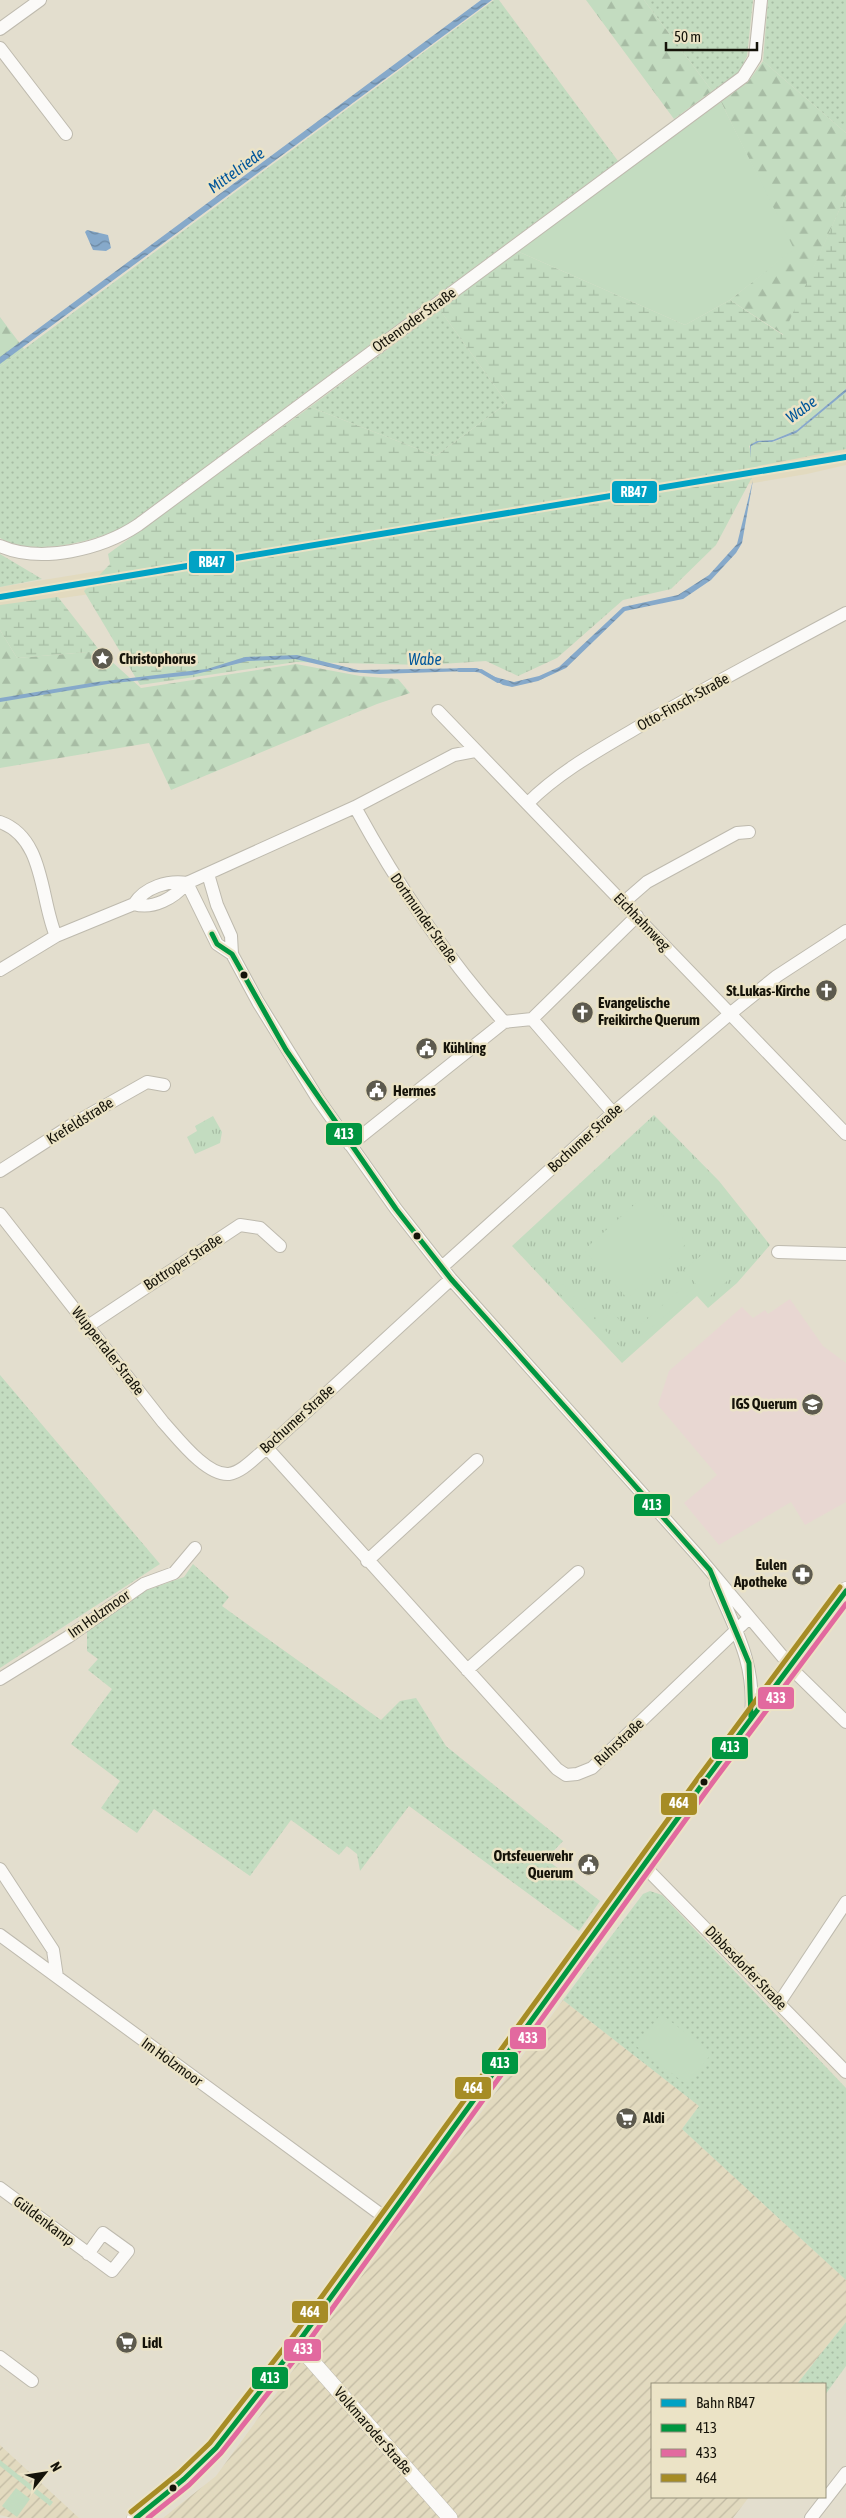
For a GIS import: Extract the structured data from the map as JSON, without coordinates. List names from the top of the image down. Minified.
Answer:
{"streets":{"street":["Ottenroder Straße","Otto-Finsch-Straße","Dortmunder Straße","Eichhahnweg","Krefeldstraße","Bochumer Straße","Bottroper Straße","Wuppertaler Straße","Im Holzmoor","Ruhrstraße","Dibbesdorfer Straße","Güldenkamp","Volkmaroder Straße"]},"crossings":[["Otto-Finsch-Straße","Eichhahnweg"],["Eichhahnweg","Bochumer Straße"],["Bochumer Straße","Wuppertaler Straße"],["Bochumer Straße","Ruhrstraße"],["Bottroper Straße","Wuppertaler Straße"]],"water":["Mittelriede","Wabe"],"places":{"place":["Christophorus"],"church":["St.Lukas-Kirche","Evangelische Freikirche Querum"],"public building":["Kühling","Hermes","Ortsfeuerwehr Querum"],"school or university":["IGS Querum"],"pharmacy":["Eulen Apotheke"],"supermarket":["Aldi","Lidl"]},"lines":["rail line RB47","transit line 413","transit line 464","transit line 433"],"legend":["Bahn RB47","413","433","464"],"scale_bar":"50 m","north":"top right"}
